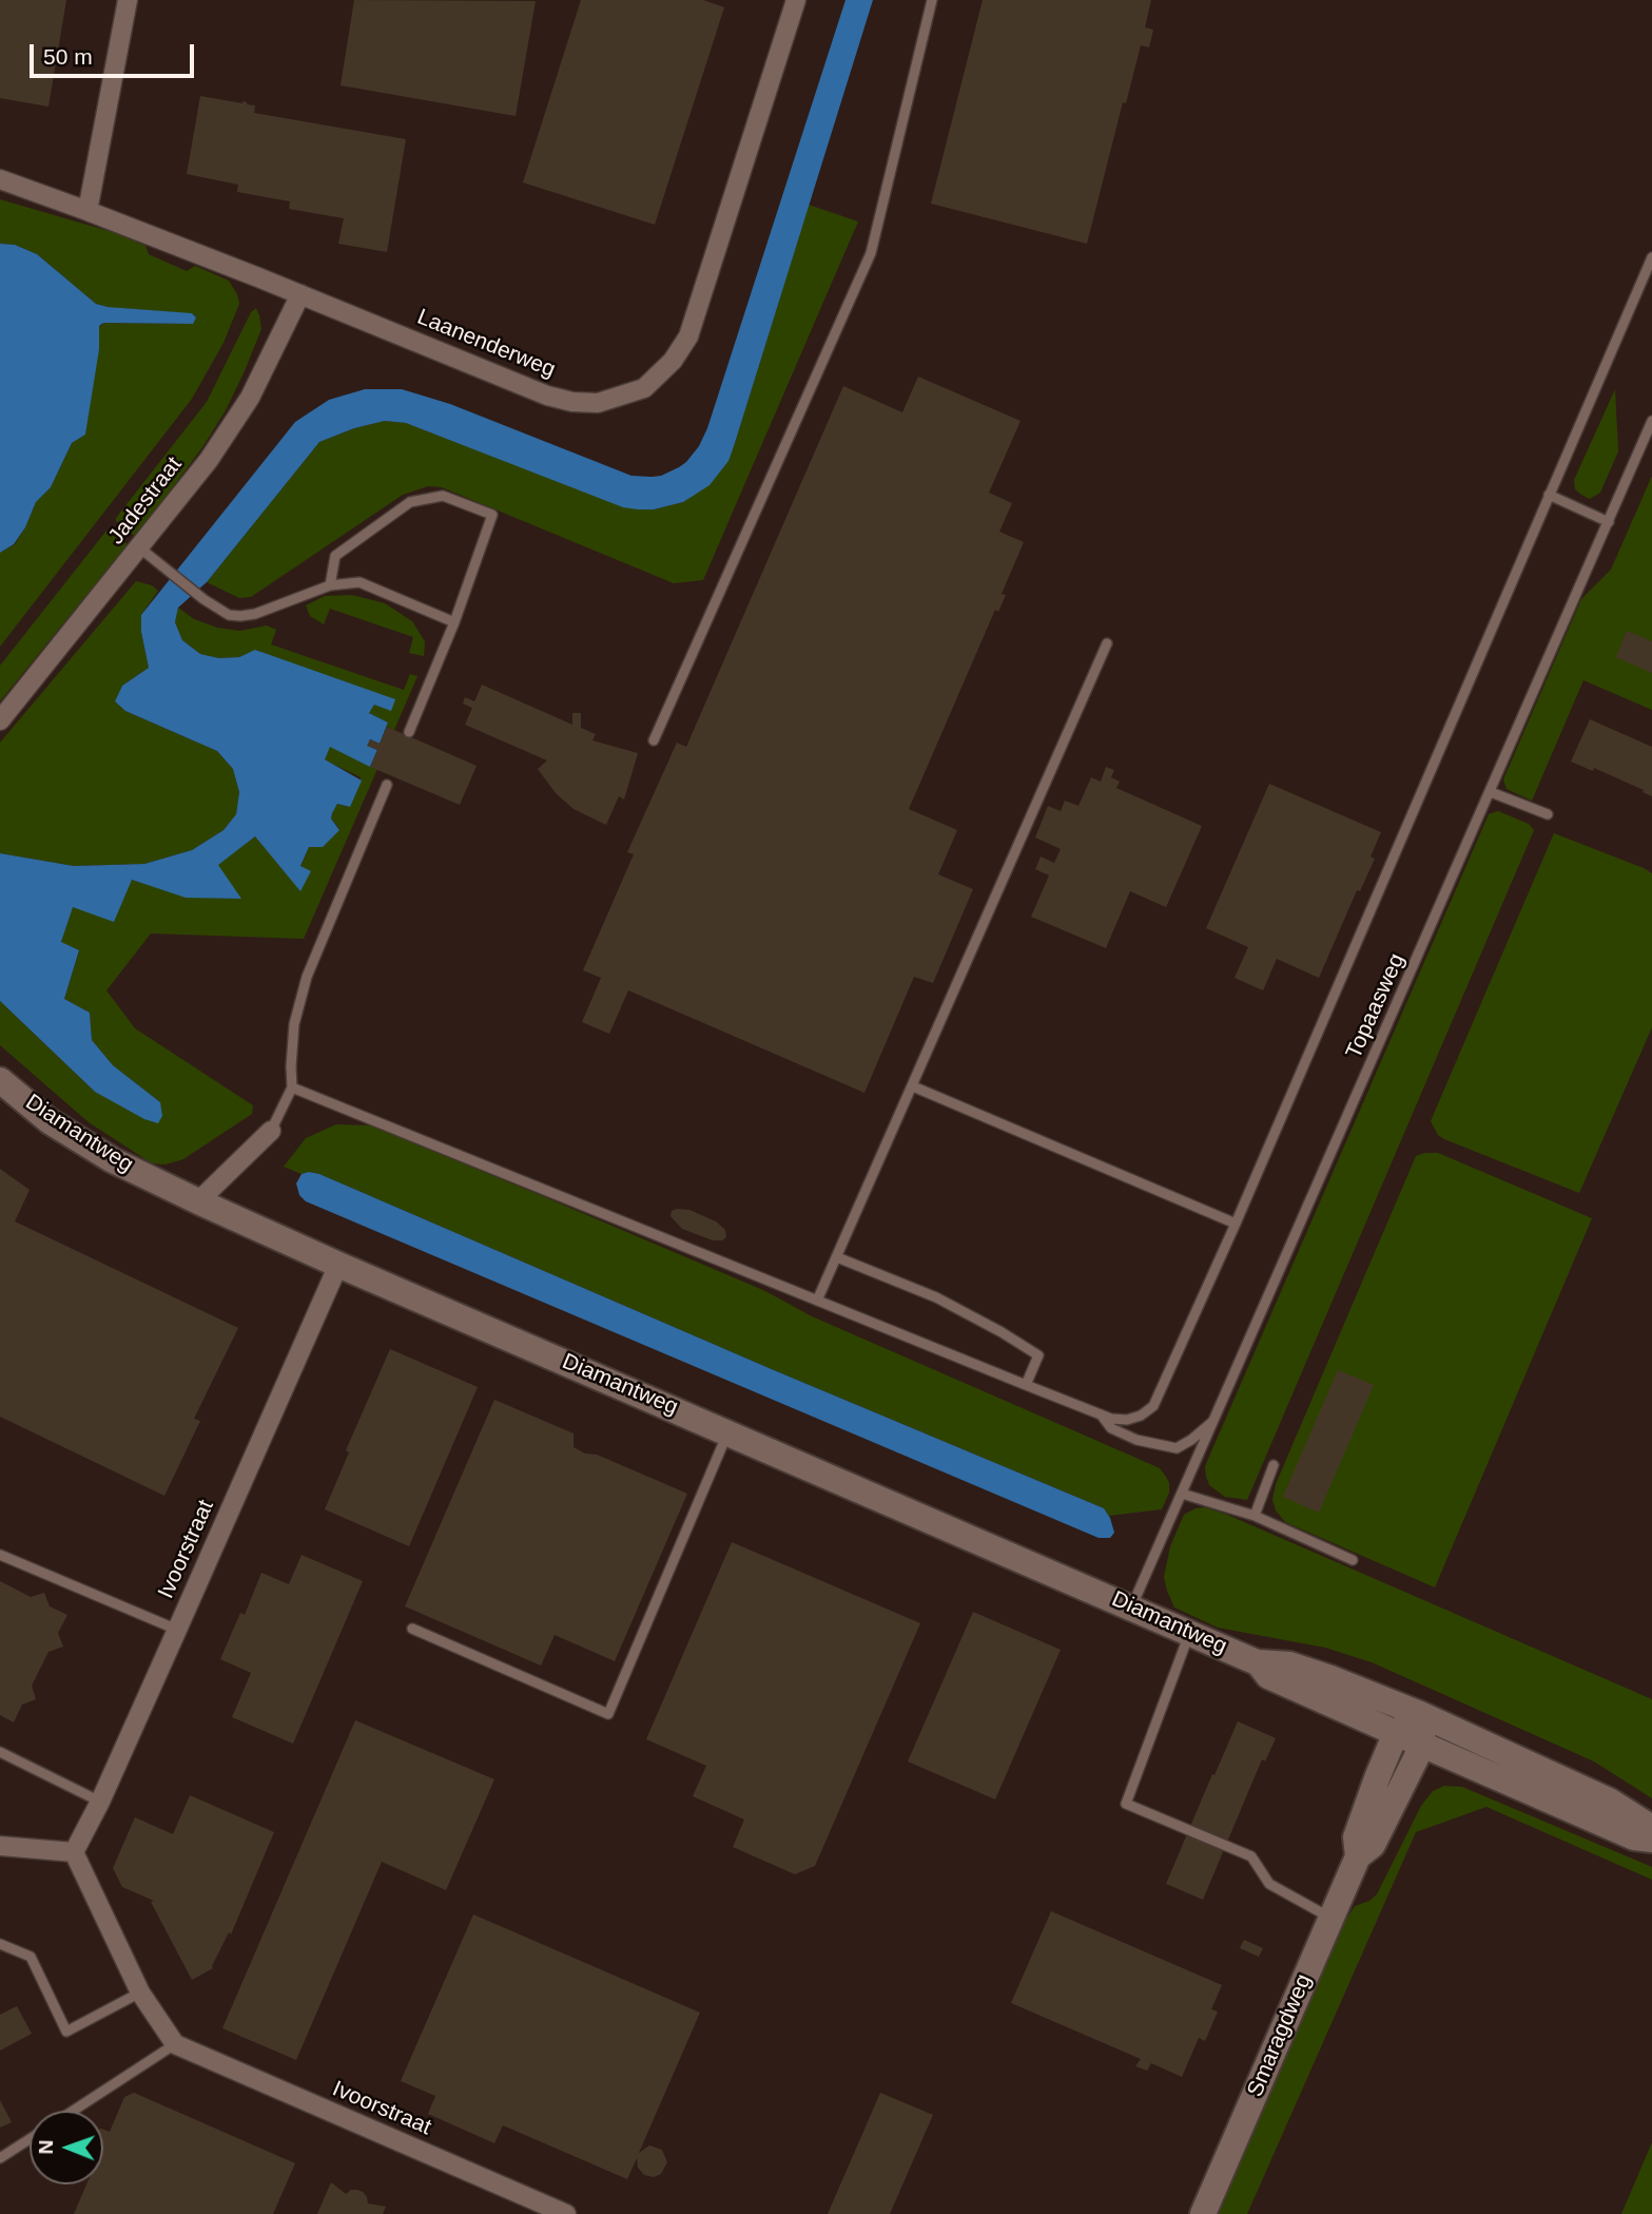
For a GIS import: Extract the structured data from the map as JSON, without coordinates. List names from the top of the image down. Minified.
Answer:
{"streets":{"street":["Laanenderweg","Jadestraat","Diamantweg","Ivoorstraat","Smaragdweg"],"lane":["Topaasweg"]},"crossings":[["Laanenderweg","Jadestraat"],["Topaasweg","Diamantweg"],["Diamantweg","Ivoorstraat"],["Diamantweg","Smaragdweg"]],"scale_bar":"50 m","north":"left"}
